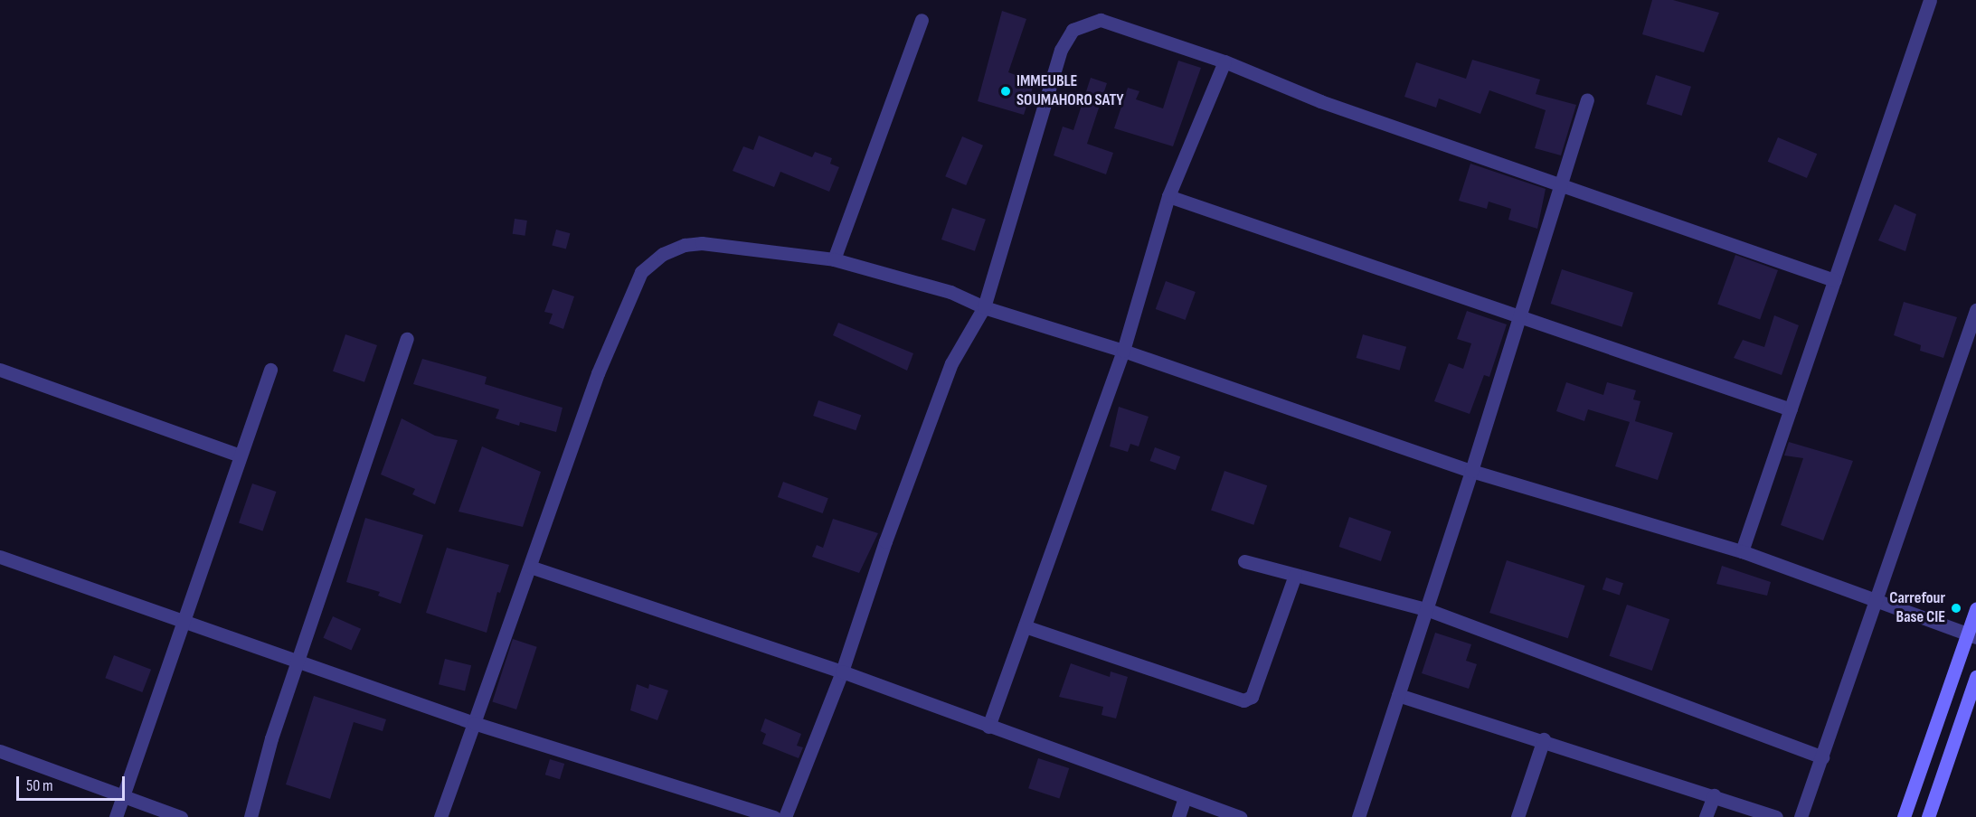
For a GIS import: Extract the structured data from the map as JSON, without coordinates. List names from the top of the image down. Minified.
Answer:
{"places":["IMMEUBLE SOUMAHORO SATY","Carrefour Base CIE"],"scale_bar":"50 m"}
